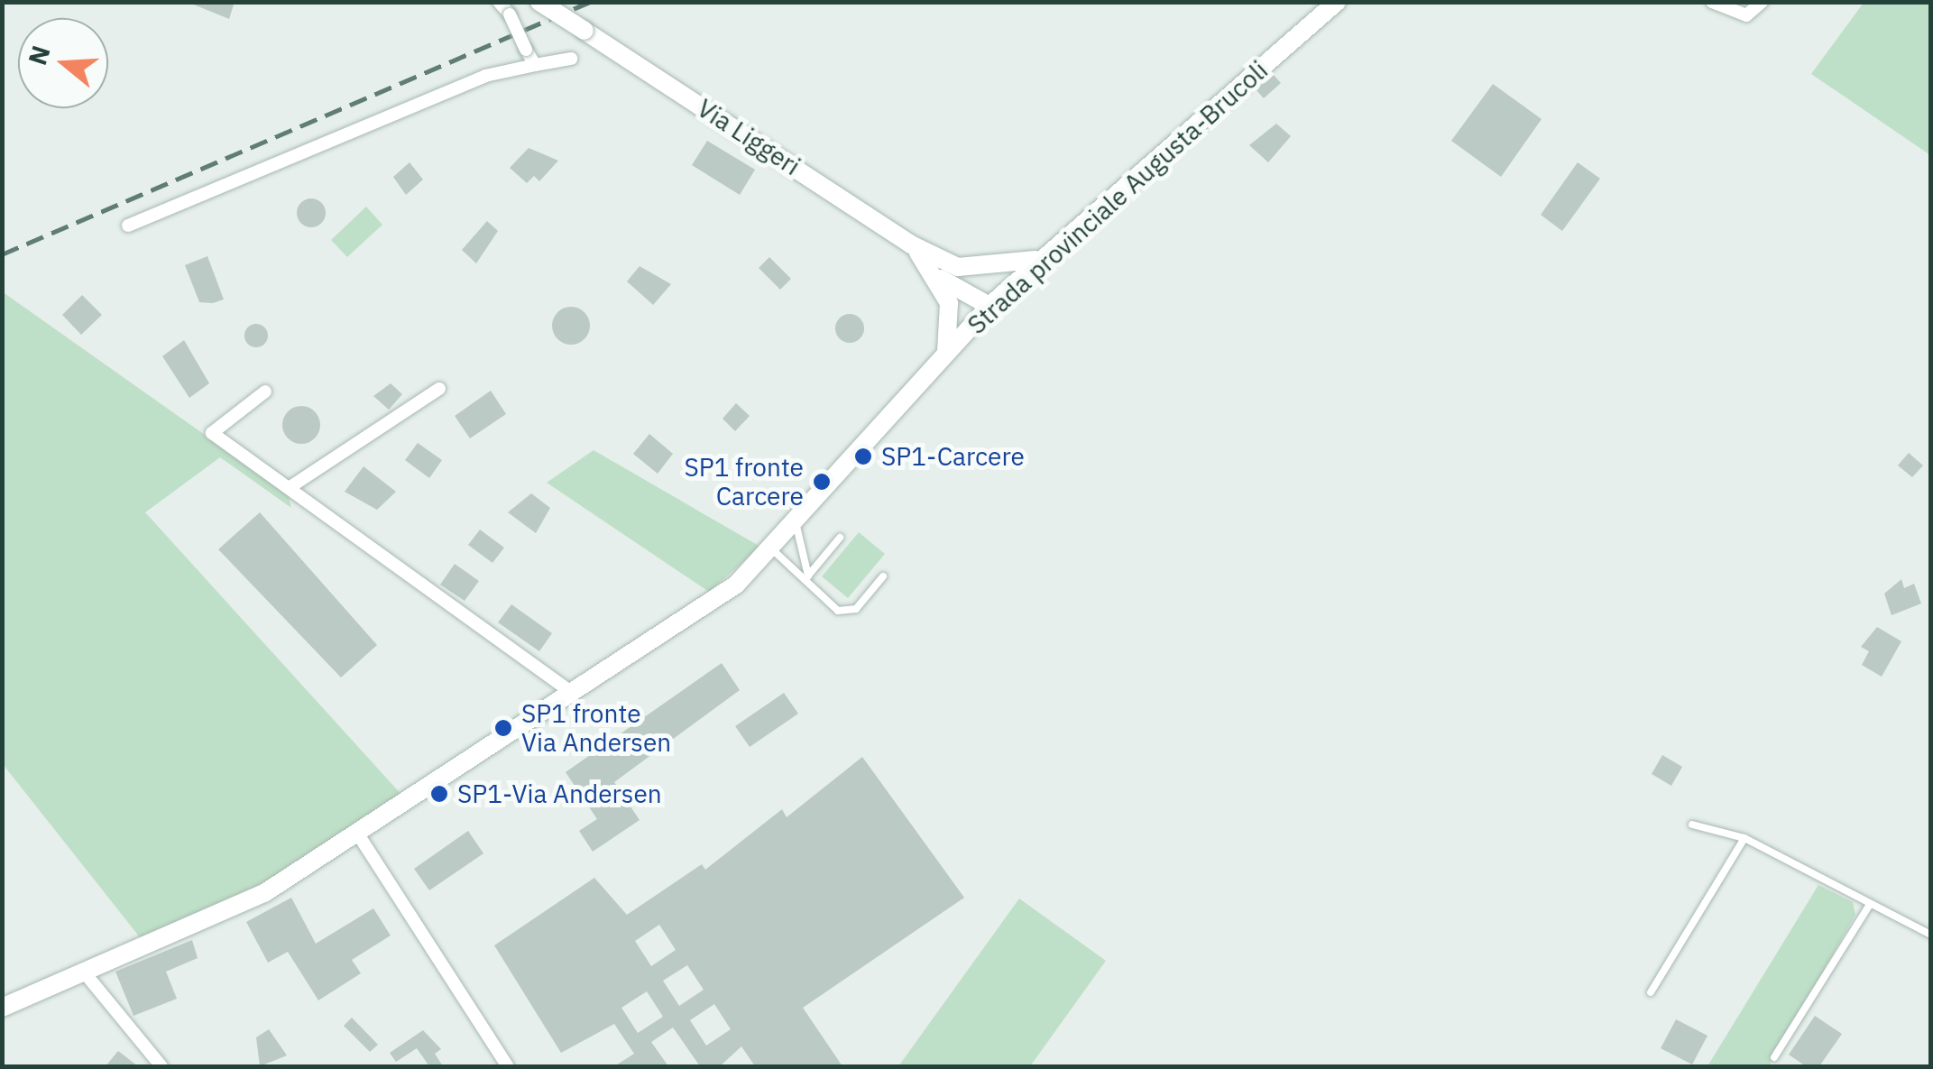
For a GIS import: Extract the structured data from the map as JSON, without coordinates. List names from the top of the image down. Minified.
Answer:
{"streets":{"main road":["Via Liggeri","Strada provinciale Augusta-Brucoli"]},"places":["SP1-Carcere","SP1 fronte Carcere","SP1 fronte Via Andersen","SP1-Via Andersen"],"north":"left"}
